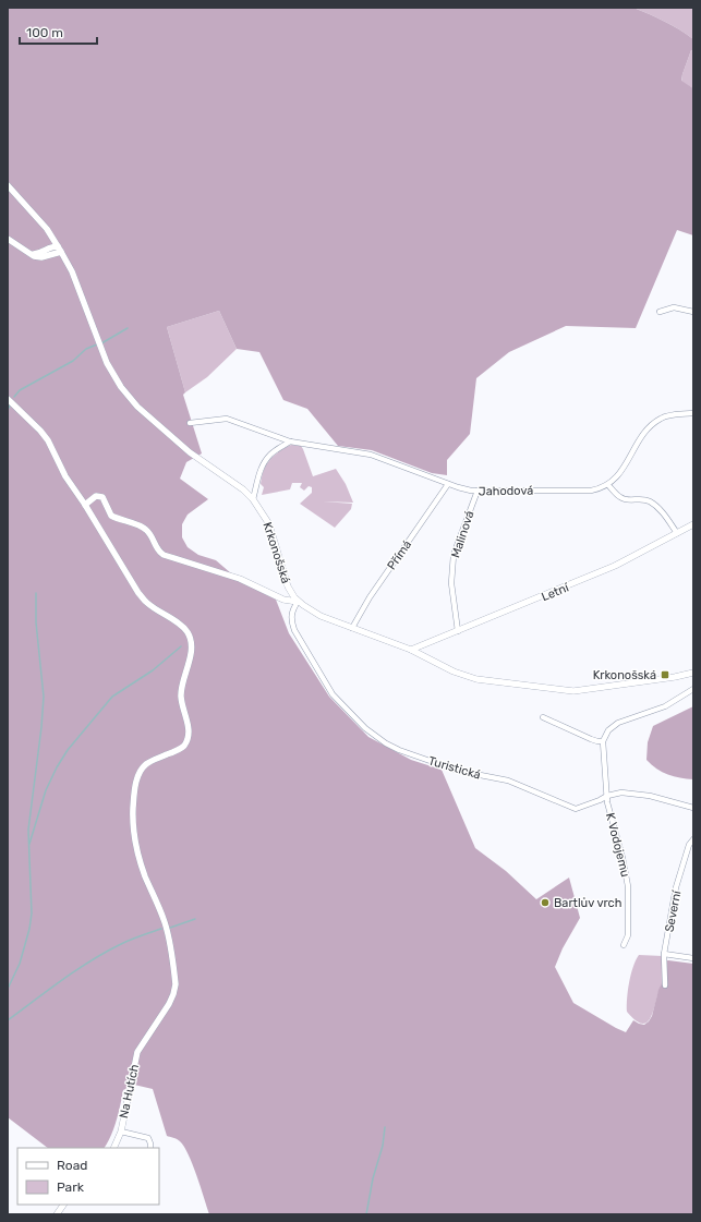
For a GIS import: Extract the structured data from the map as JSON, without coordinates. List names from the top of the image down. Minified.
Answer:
{"streets":{"street":["Jahodová","Malinová","Krkonošská","Přímá","Letní","Turistická","K Vodojemu","Severní","Na Hutích"]},"crossings":[["Jahodová","Malinová"],["Jahodová","Přímá"],["Malinová","Letní"],["Krkonošská","Přímá"],["Krkonošská","Letní"],["Krkonošská","Turistická"],["Turistická","K Vodojemu"]],"places":{"transit":["Krkonošská"],"other":["Bartlův vrch"]},"legend":["Road","Park"],"scale_bar":"100 m"}
